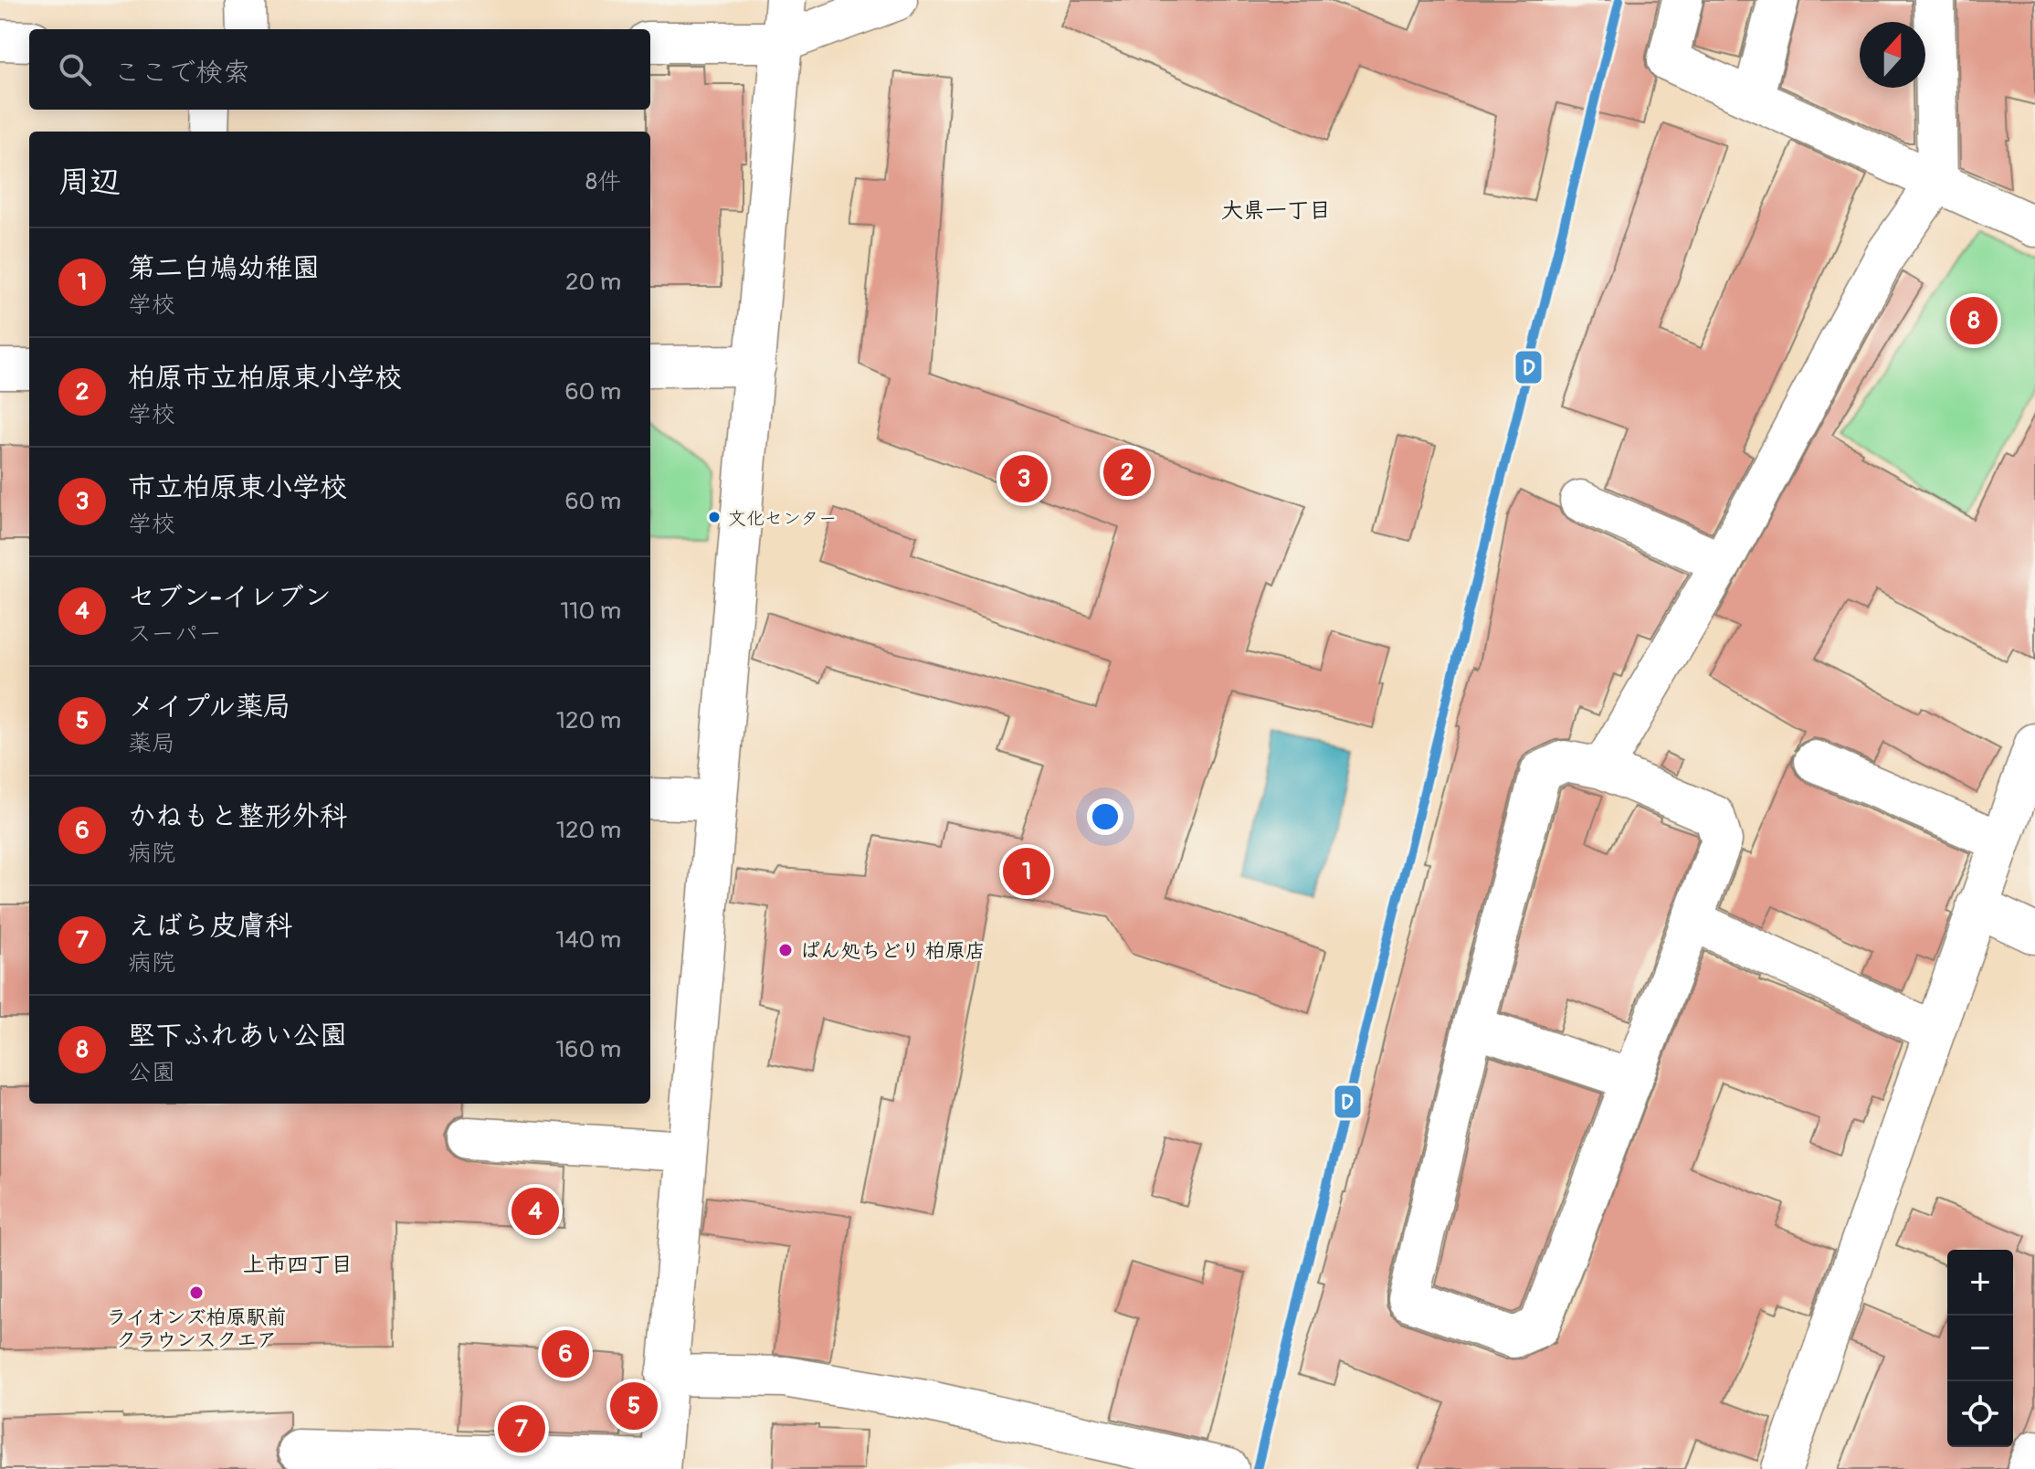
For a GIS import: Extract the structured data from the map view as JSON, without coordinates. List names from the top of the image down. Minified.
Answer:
{"districts":["大県一丁目","上市四丁目"],"places":["文化センター","ぱん処ちどり 柏原店","ライオンズ柏原駅前 クラウンスクエア"],"lines":["transit line D"],"north":"top","page":{"search":"ここで検索","heading":["周辺","8件"],"list":[{"mark":"1","name":"第二白鳩幼稚園","note":"学校","value":"20 m"},{"mark":"2","name":"柏原市立柏原東小学校","note":"学校","value":"60 m"},{"mark":"3","name":"市立柏原東小学校","note":"学校","value":"60 m"},{"mark":"4","name":"セブン-イレブン","note":"スーパー","value":"110 m"},{"mark":"5","name":"メイプル薬局","note":"薬局","value":"120 m"},{"mark":"6","name":"かねもと整形外科","note":"病院","value":"120 m"},{"mark":"7","name":"えばら皮膚科","note":"病院","value":"140 m"},{"mark":"8","name":"堅下ふれあい公園","note":"公園","value":"160 m"}],"pins":["8","2","3","1","4","6","5","7"],"map_buttons":["+","−"]}}
